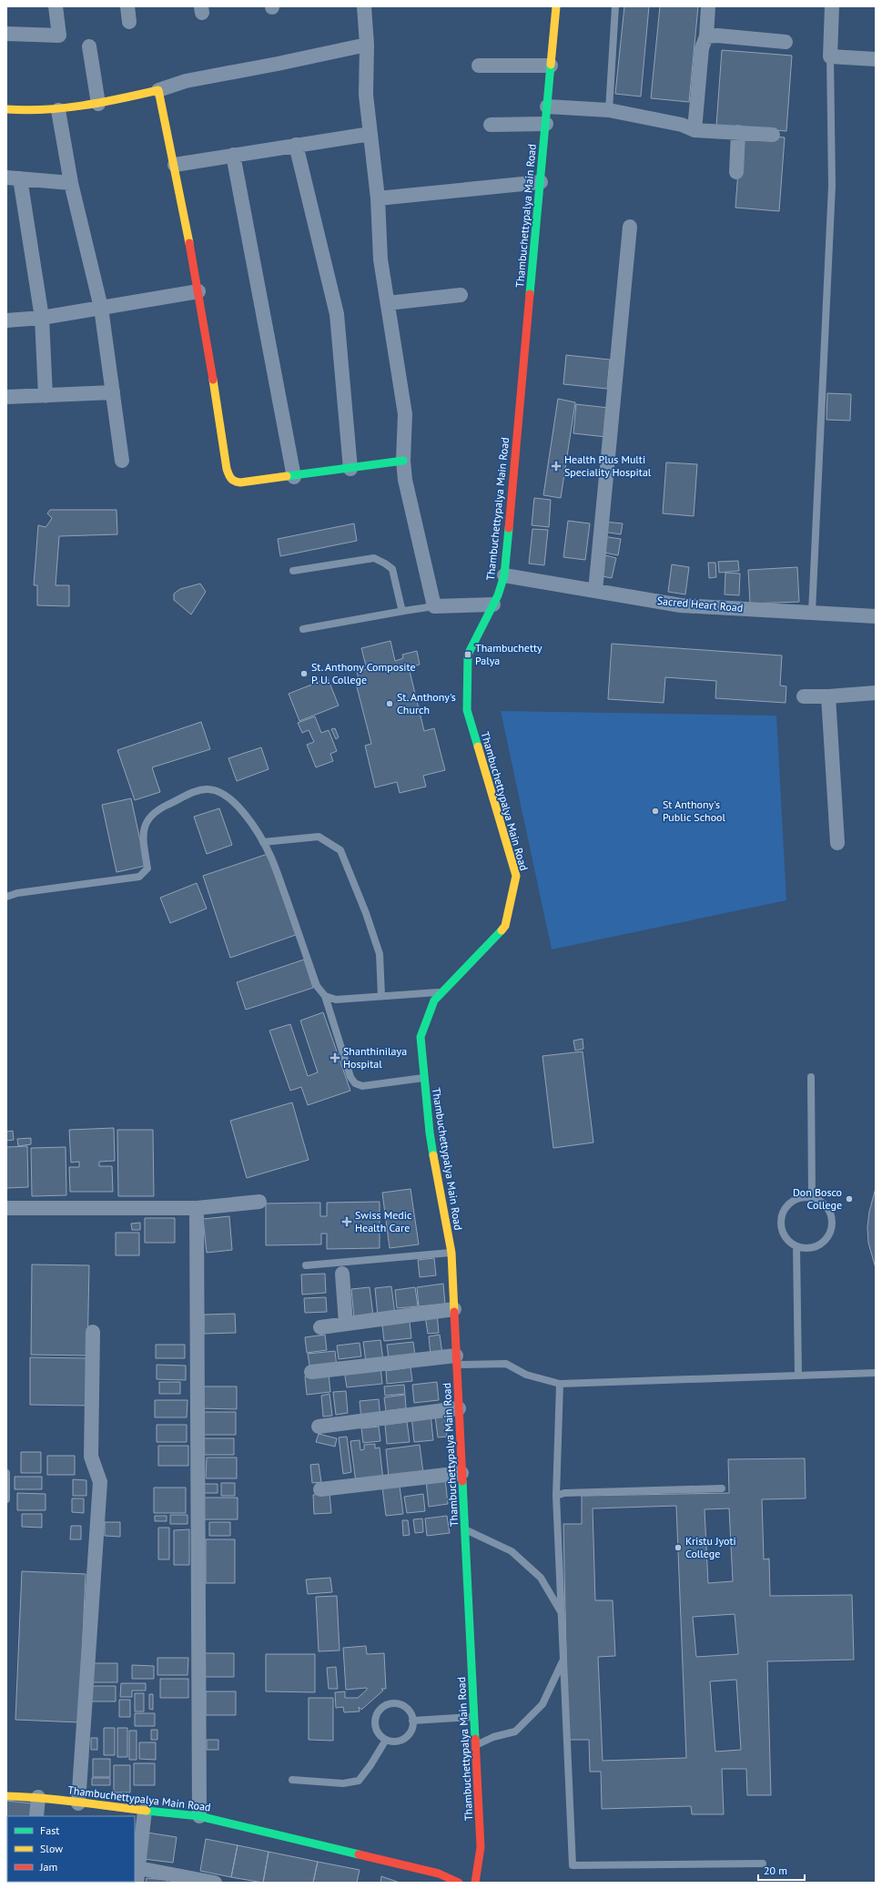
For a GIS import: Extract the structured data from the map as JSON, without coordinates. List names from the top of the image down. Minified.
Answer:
{"streets":{"main road":["Thambuchettypalya Main Road"],"street":["Sacred Heart Road"]},"crossings":[["Thambuchettypalya Main Road","Sacred Heart Road"]],"places":{"health":["Health Plus Multi Speciality Hospital","Shanthinilaya Hospital","Swiss Medic Health Care"],"transit":["Thambuchetty Palya"],"other":["St. Anthony Composite P. U. College","St. Anthony's Church","St Anthony's Public School","Don Bosco College","Kristu Jyoti College"]},"legend":["Fast","Slow","Jam"],"scale_bar":"20 m"}
